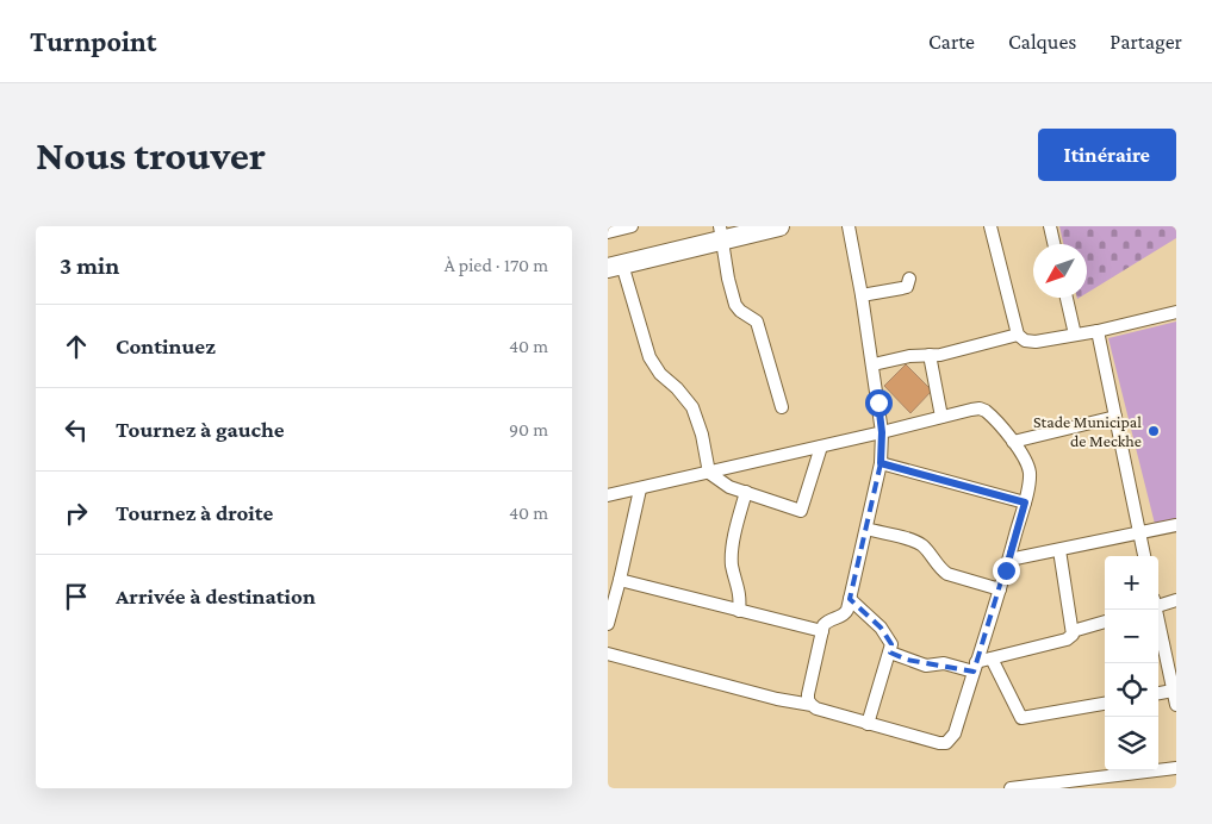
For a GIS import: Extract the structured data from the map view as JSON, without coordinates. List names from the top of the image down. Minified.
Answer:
{"places":["Stade Municipal de Meckhe"],"north":"bottom left","page":{"header":"Turnpoint","nav":["Carte","Calques","Partager"],"buttons":"Itinéraire","title":"Nous trouver","heading":["3 min","À pied · 170 m"],"list":[["Continuez","40 m"],["Tournez à gauche","90 m"],["Tournez à droite","40 m"],"Arrivée à destination"],"map_buttons":["+","−"]}}
